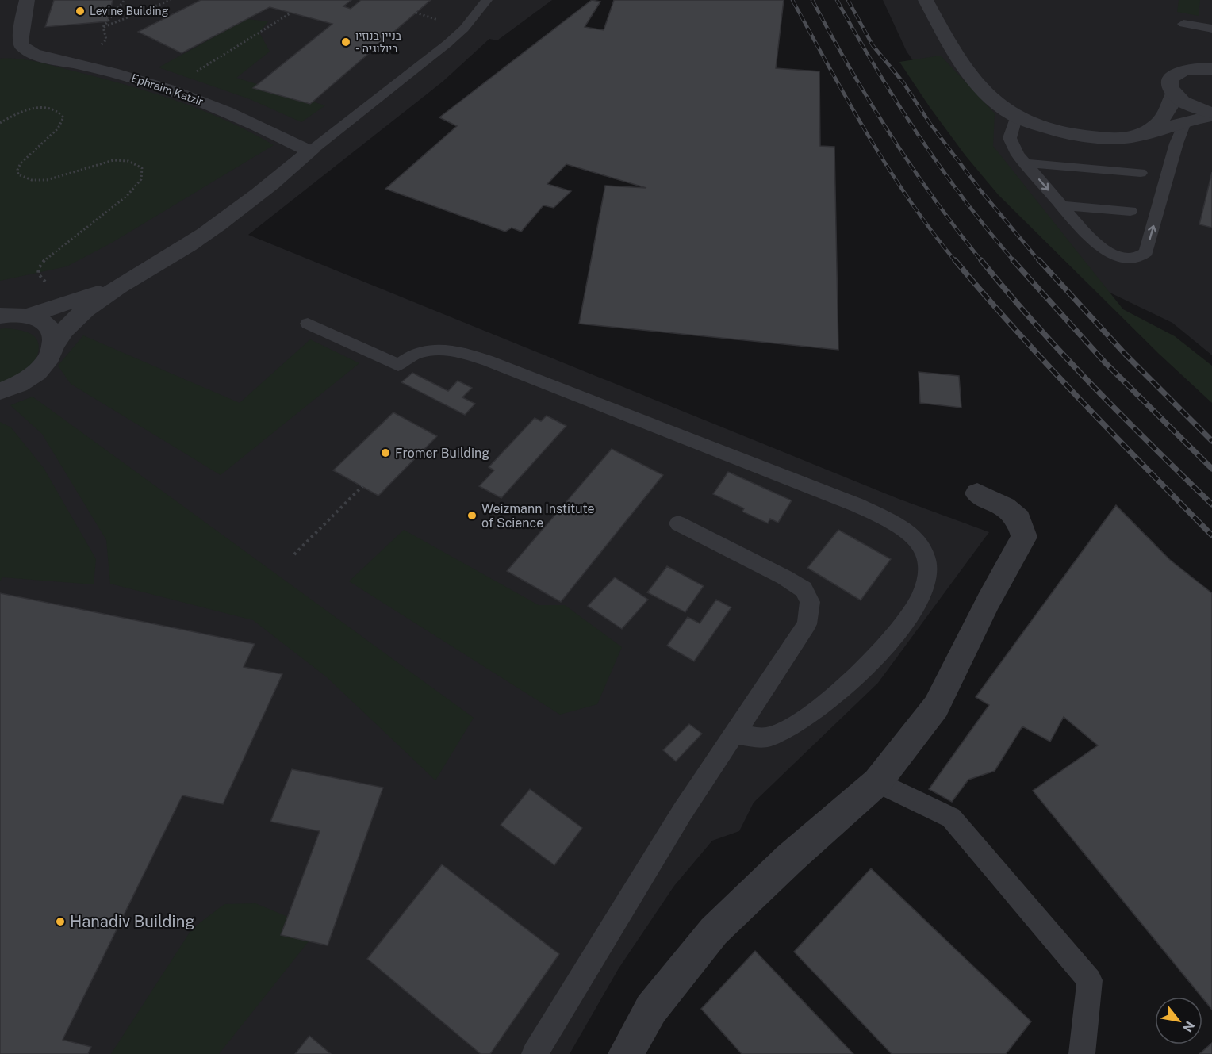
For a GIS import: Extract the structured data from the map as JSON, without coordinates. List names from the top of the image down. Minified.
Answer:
{"streets":{"street":["Ephraim Katzir"]},"places":["Levine Building","בניין בנוזיו - ביולוגיה","Fromer Building","Weizmann Institute of Science","Hanadiv Building"],"north":"bottom right"}
